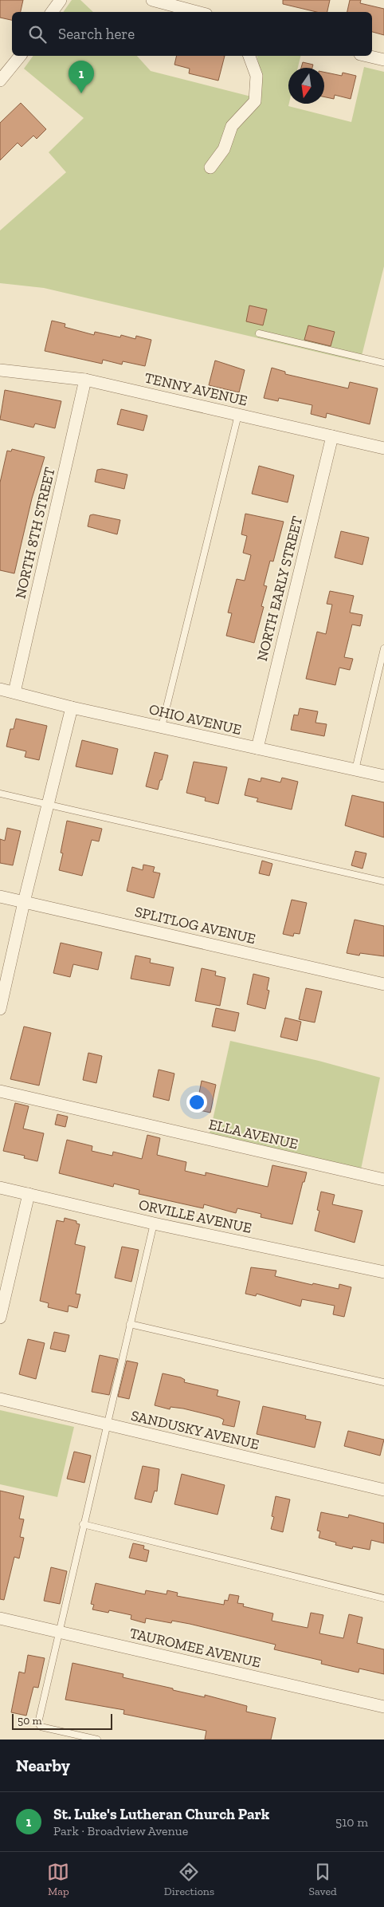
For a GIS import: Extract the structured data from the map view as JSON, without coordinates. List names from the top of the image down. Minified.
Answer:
{"streets":{"street":["TENNY AVENUE","NORTH 8TH STREET","NORTH EARLY STREET","OHIO AVENUE","SPLITLOG AVENUE","ELLA AVENUE","ORVILLE AVENUE","SANDUSKY AVENUE","TAUROMEE AVENUE"]},"crossings":[["TENNY AVENUE","NORTH 8TH STREET"],["TENNY AVENUE","NORTH EARLY STREET"],["NORTH 8TH STREET","OHIO AVENUE"],["NORTH EARLY STREET","OHIO AVENUE"]],"scale_bar":"50 m","north":"bottom","page":{"search":"Search here","pins":"1","scale":"50 m","heading":"Nearby","list":[{"mark":"1","name":"St. Luke's Lutheran Church Park","note":"Park · Broadview Avenue","value":"510 m"}],"nav":["Map","Directions","Saved"]}}
